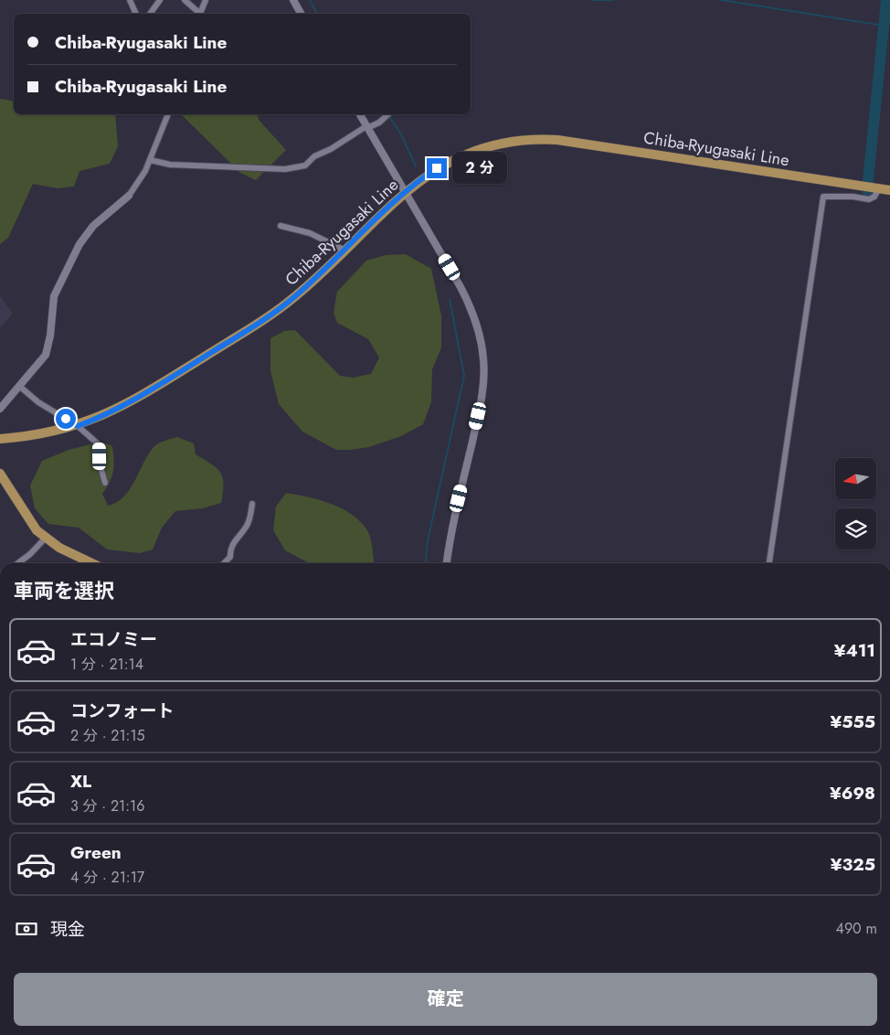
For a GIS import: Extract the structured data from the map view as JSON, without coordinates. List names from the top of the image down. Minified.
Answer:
{"streets":{"main road":["Chiba-Ryugasaki Line"]},"north":"left","page":{"banner":["Chiba-Ryugasaki Line","Chiba-Ryugasaki Line"],"bubble":"2 分","heading":"車両を選択","list":[{"name":"エコノミー","note":"1 分 · 21:14","value":"¥411"},{"name":"コンフォート","note":"2 分 · 21:15","value":"¥555"},{"name":"XL","note":"3 分 · 21:16","value":"¥698"},{"name":"Green","note":"4 分 · 21:17","value":"¥325"}],"pay":["現金","490 m"],"buttons":"確定"}}
